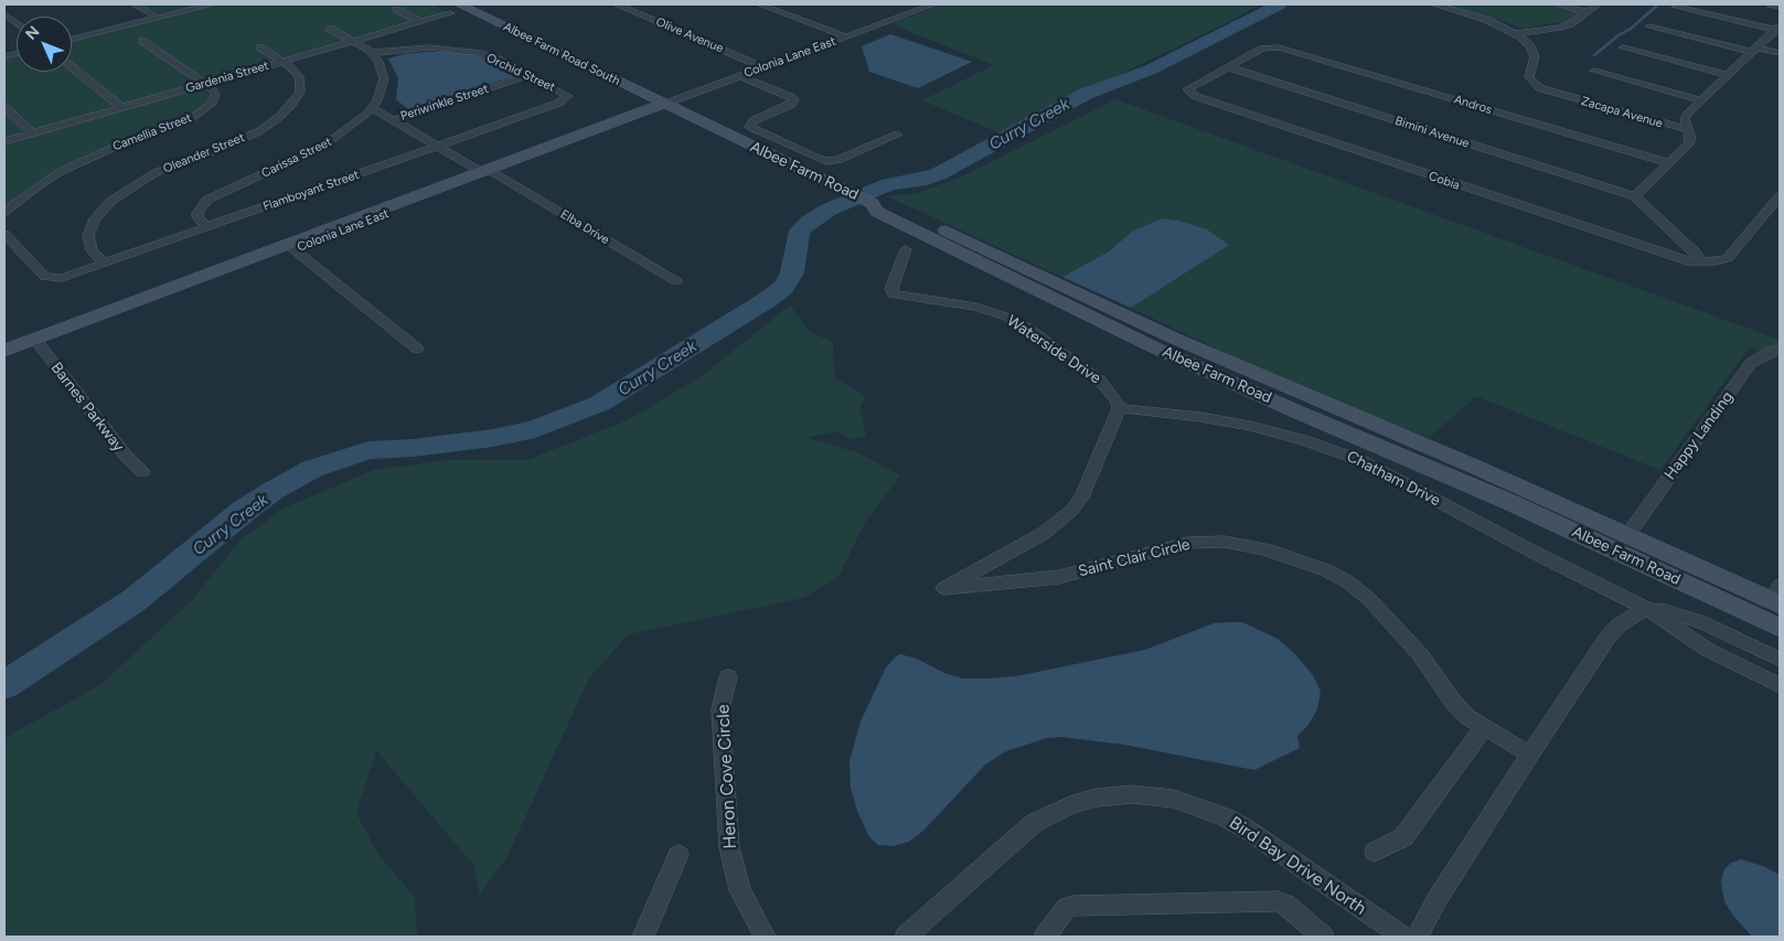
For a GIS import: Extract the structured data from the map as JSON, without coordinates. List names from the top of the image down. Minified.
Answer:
{"streets":{"main road":["Albee Farm Road South","Colonia Lane East","Albee Farm Road"],"street":["Olive Avenue","Orchid Street","Gardenia Street","Periwinkle Street","Andros","Zacapa Avenue","Camellia Street","Bimini Avenue","Oleander Street","Carissa Street","Cobia","Flamboyant Street","Elba Drive","Waterside Drive","Barnes Parkway","Happy Landing","Chatham Drive","Saint Clair Circle","Heron Cove Circle","Bird Bay Drive North"]},"crossings":[["Olive Avenue","Colonia Lane East"],["Albee Farm Road South","Colonia Lane East"],["Albee Farm Road South","Gardenia Street"],["Albee Farm Road South","Albee Farm Road"],["Colonia Lane East","Albee Farm Road"],["Colonia Lane East","Elba Drive"],["Colonia Lane East","Barnes Parkway"],["Orchid Street","Periwinkle Street"],["Orchid Street","Flamboyant Street"],["Gardenia Street","Camellia Street"],["Gardenia Street","Oleander Street"],["Andros","Zacapa Avenue"],["Andros","Bimini Avenue"],["Andros","Cobia"],["Zacapa Avenue","Bimini Avenue"],["Bimini Avenue","Cobia"],["Oleander Street","Flamboyant Street"],["Carissa Street","Flamboyant Street"],["Albee Farm Road","Happy Landing"],["Flamboyant Street","Elba Drive"],["Waterside Drive","Chatham Drive"],["Waterside Drive","Saint Clair Circle"],["Chatham Drive","Saint Clair Circle"]],"water":["Curry Creek"],"north":"top left"}
